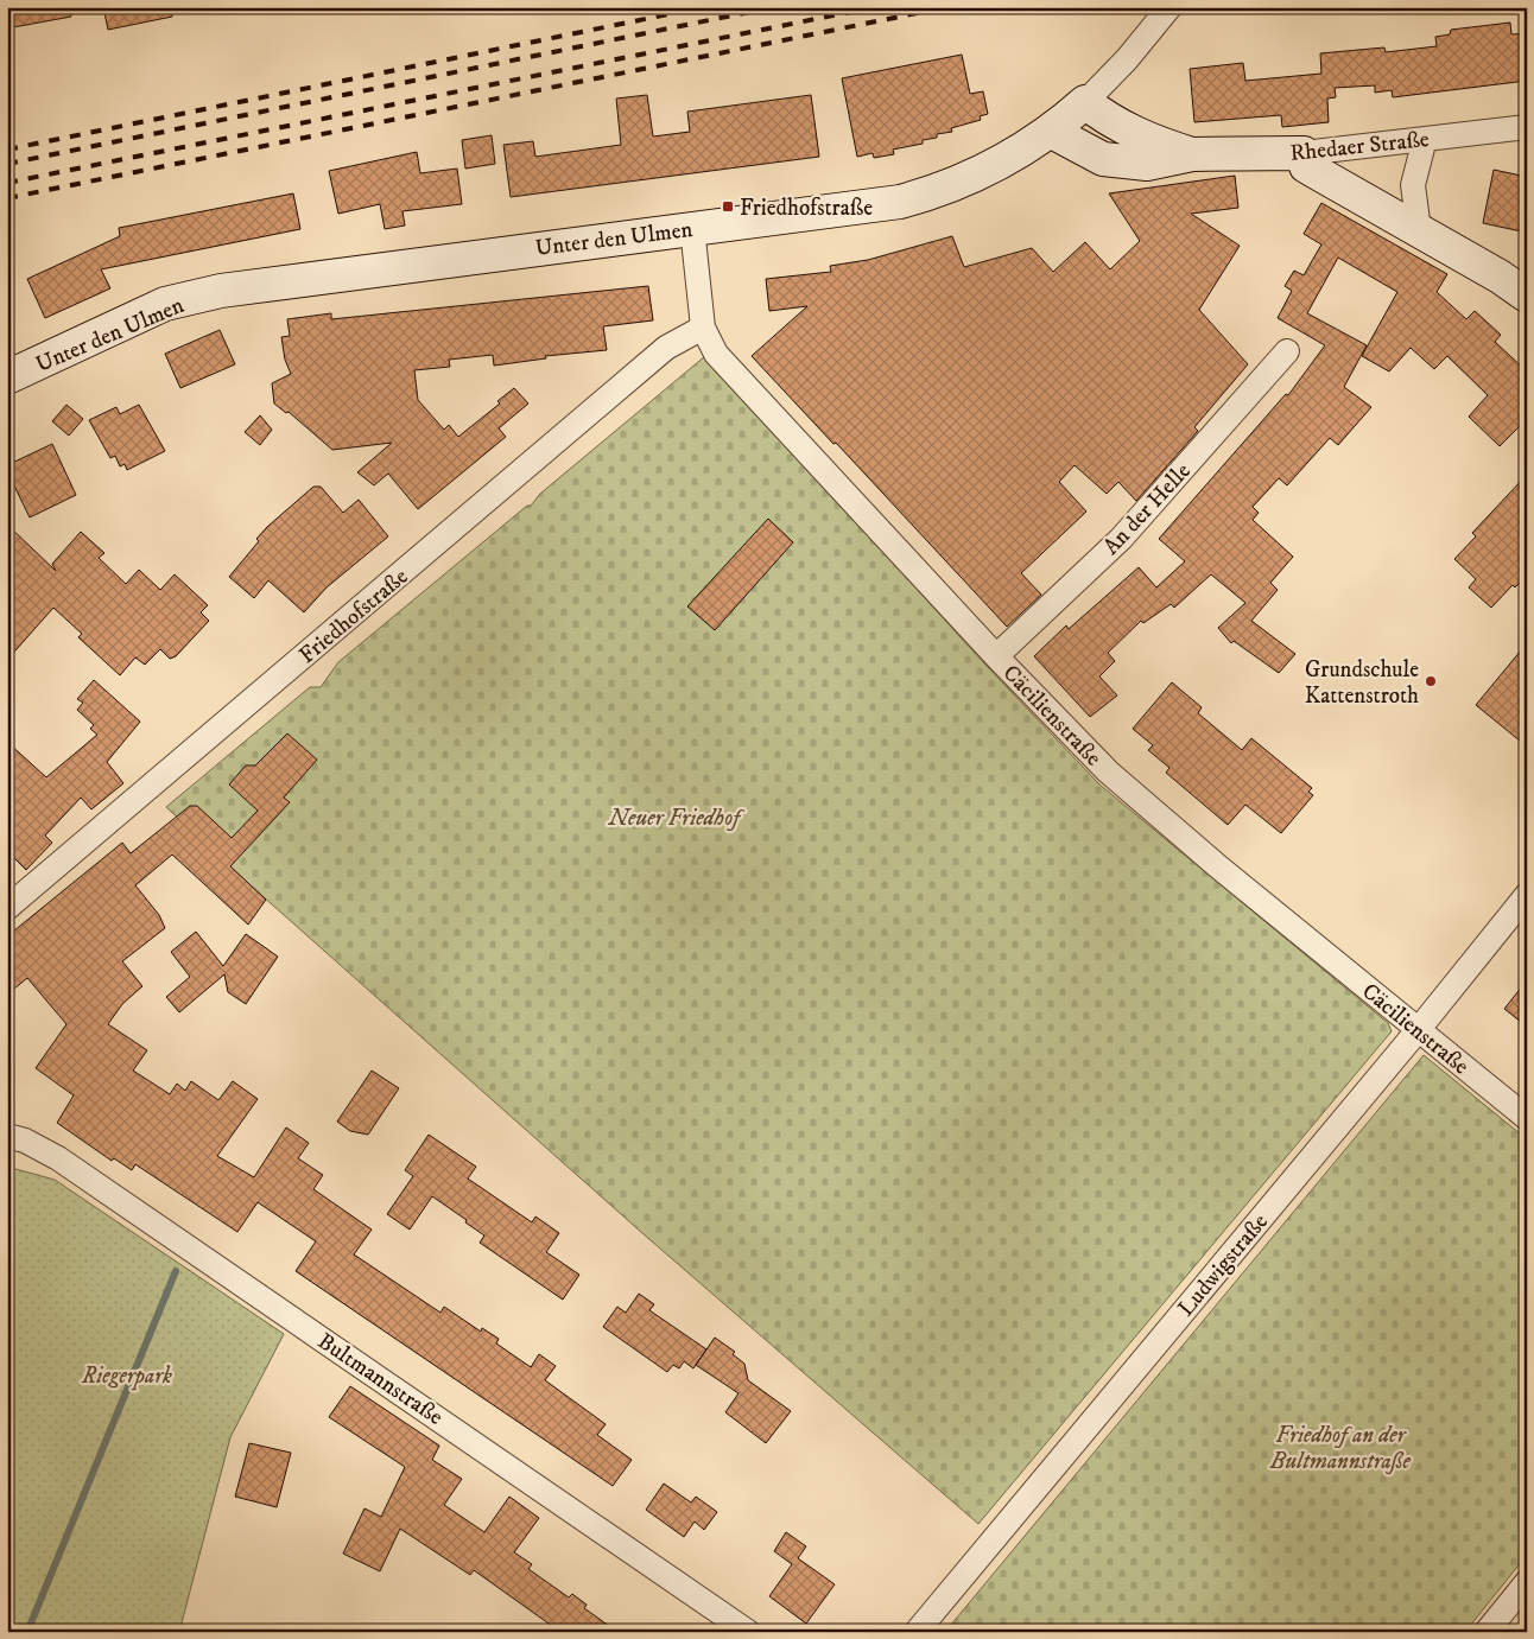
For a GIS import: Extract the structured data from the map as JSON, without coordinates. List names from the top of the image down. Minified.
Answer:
{"streets":{"main road":["Rhedaer Straße","Unter den Ulmen"],"street":["An der Helle","Friedhofstraße","Cäcilienstraße","Ludwigstraße","Bultmannstraße"]},"crossings":[["Rhedaer Straße","Unter den Ulmen"],["Unter den Ulmen","Cäcilienstraße"],["An der Helle","Cäcilienstraße"],["Friedhofstraße","Cäcilienstraße"],["Cäcilienstraße","Ludwigstraße"]],"parks":["Neuer Friedhof","Riegerpark","Friedhof an der Bultmannstraße"],"places":{"transit":["Friedhofstraße"],"other":["Grundschule Kattenstroth"]}}
